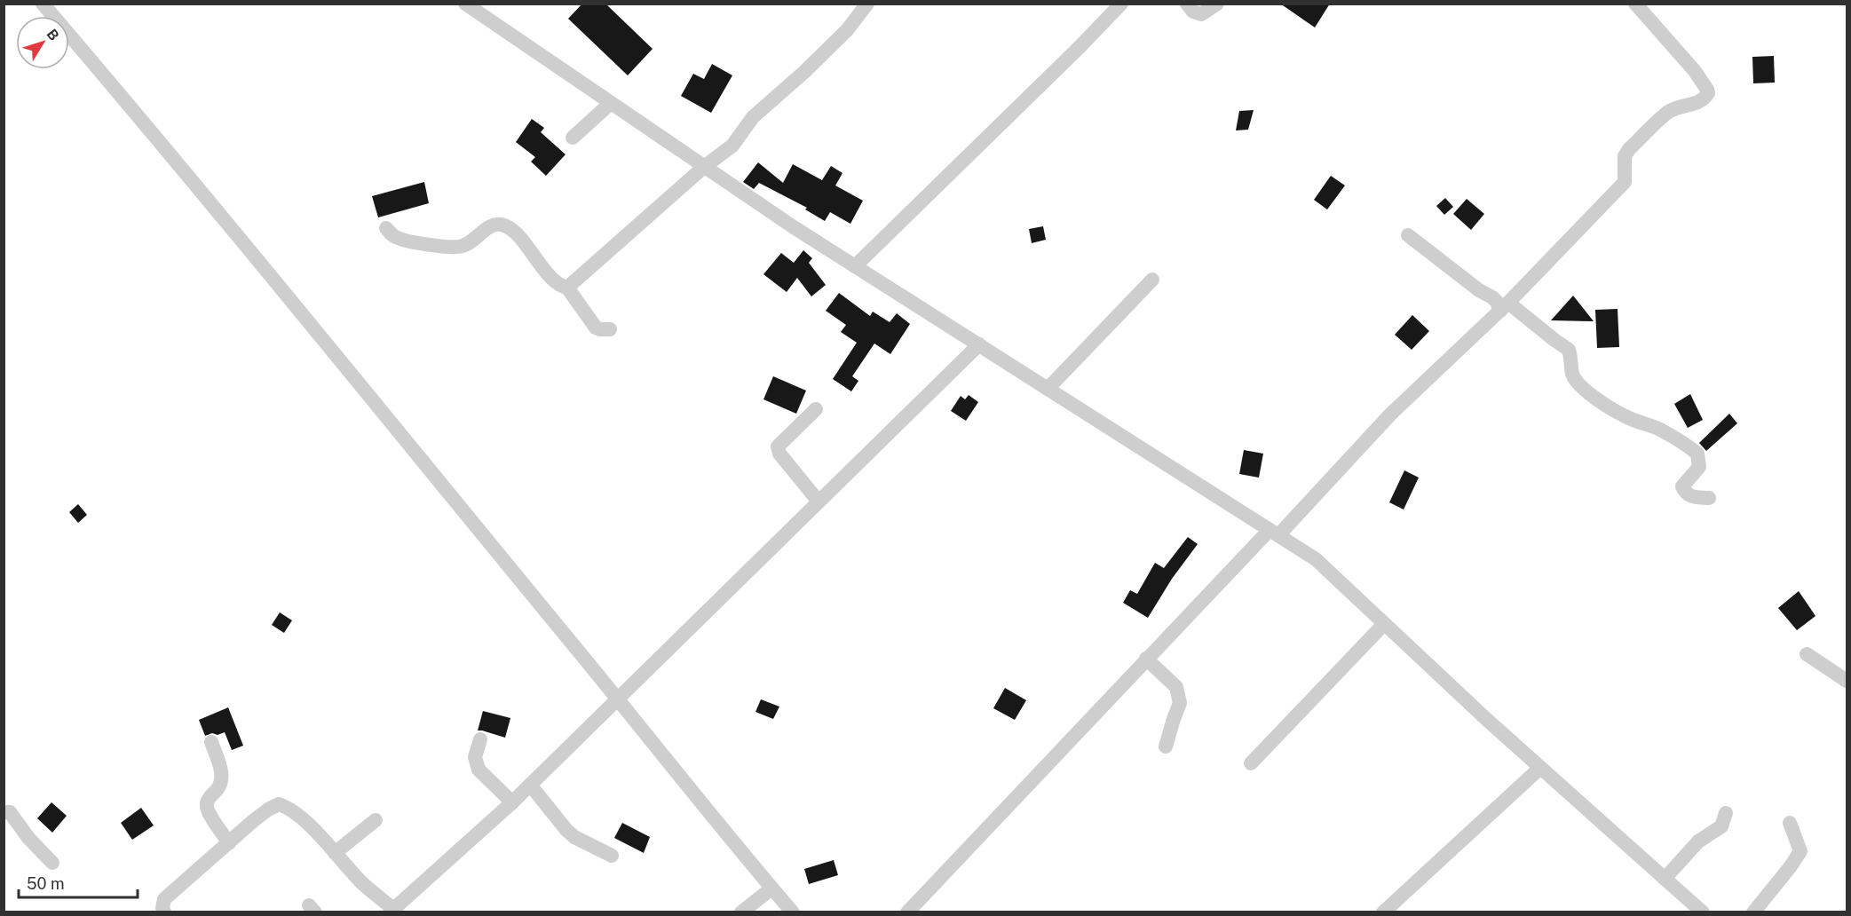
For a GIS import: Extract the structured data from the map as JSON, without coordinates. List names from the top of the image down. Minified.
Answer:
{"scale_bar":"50 m","north":"top right"}
